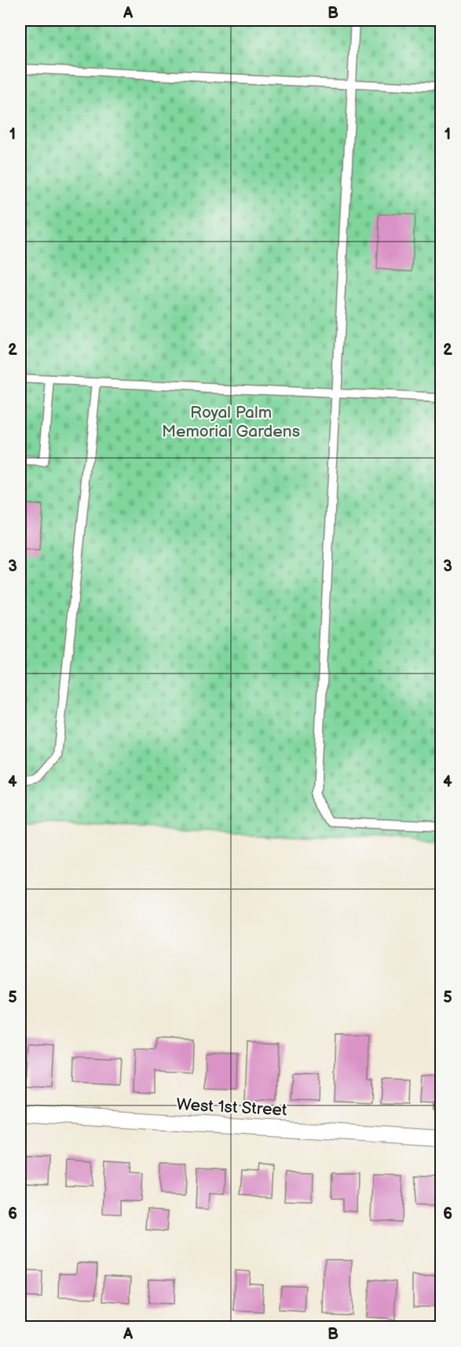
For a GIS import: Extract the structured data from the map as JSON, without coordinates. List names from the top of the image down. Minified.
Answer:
{"streets":{"street":["West 1st Street"]},"parks":["Royal Palm Memorial Gardens"],"grid":{"columns":["A","B"],"rows":["1","2","3","4","5","6"]}}
